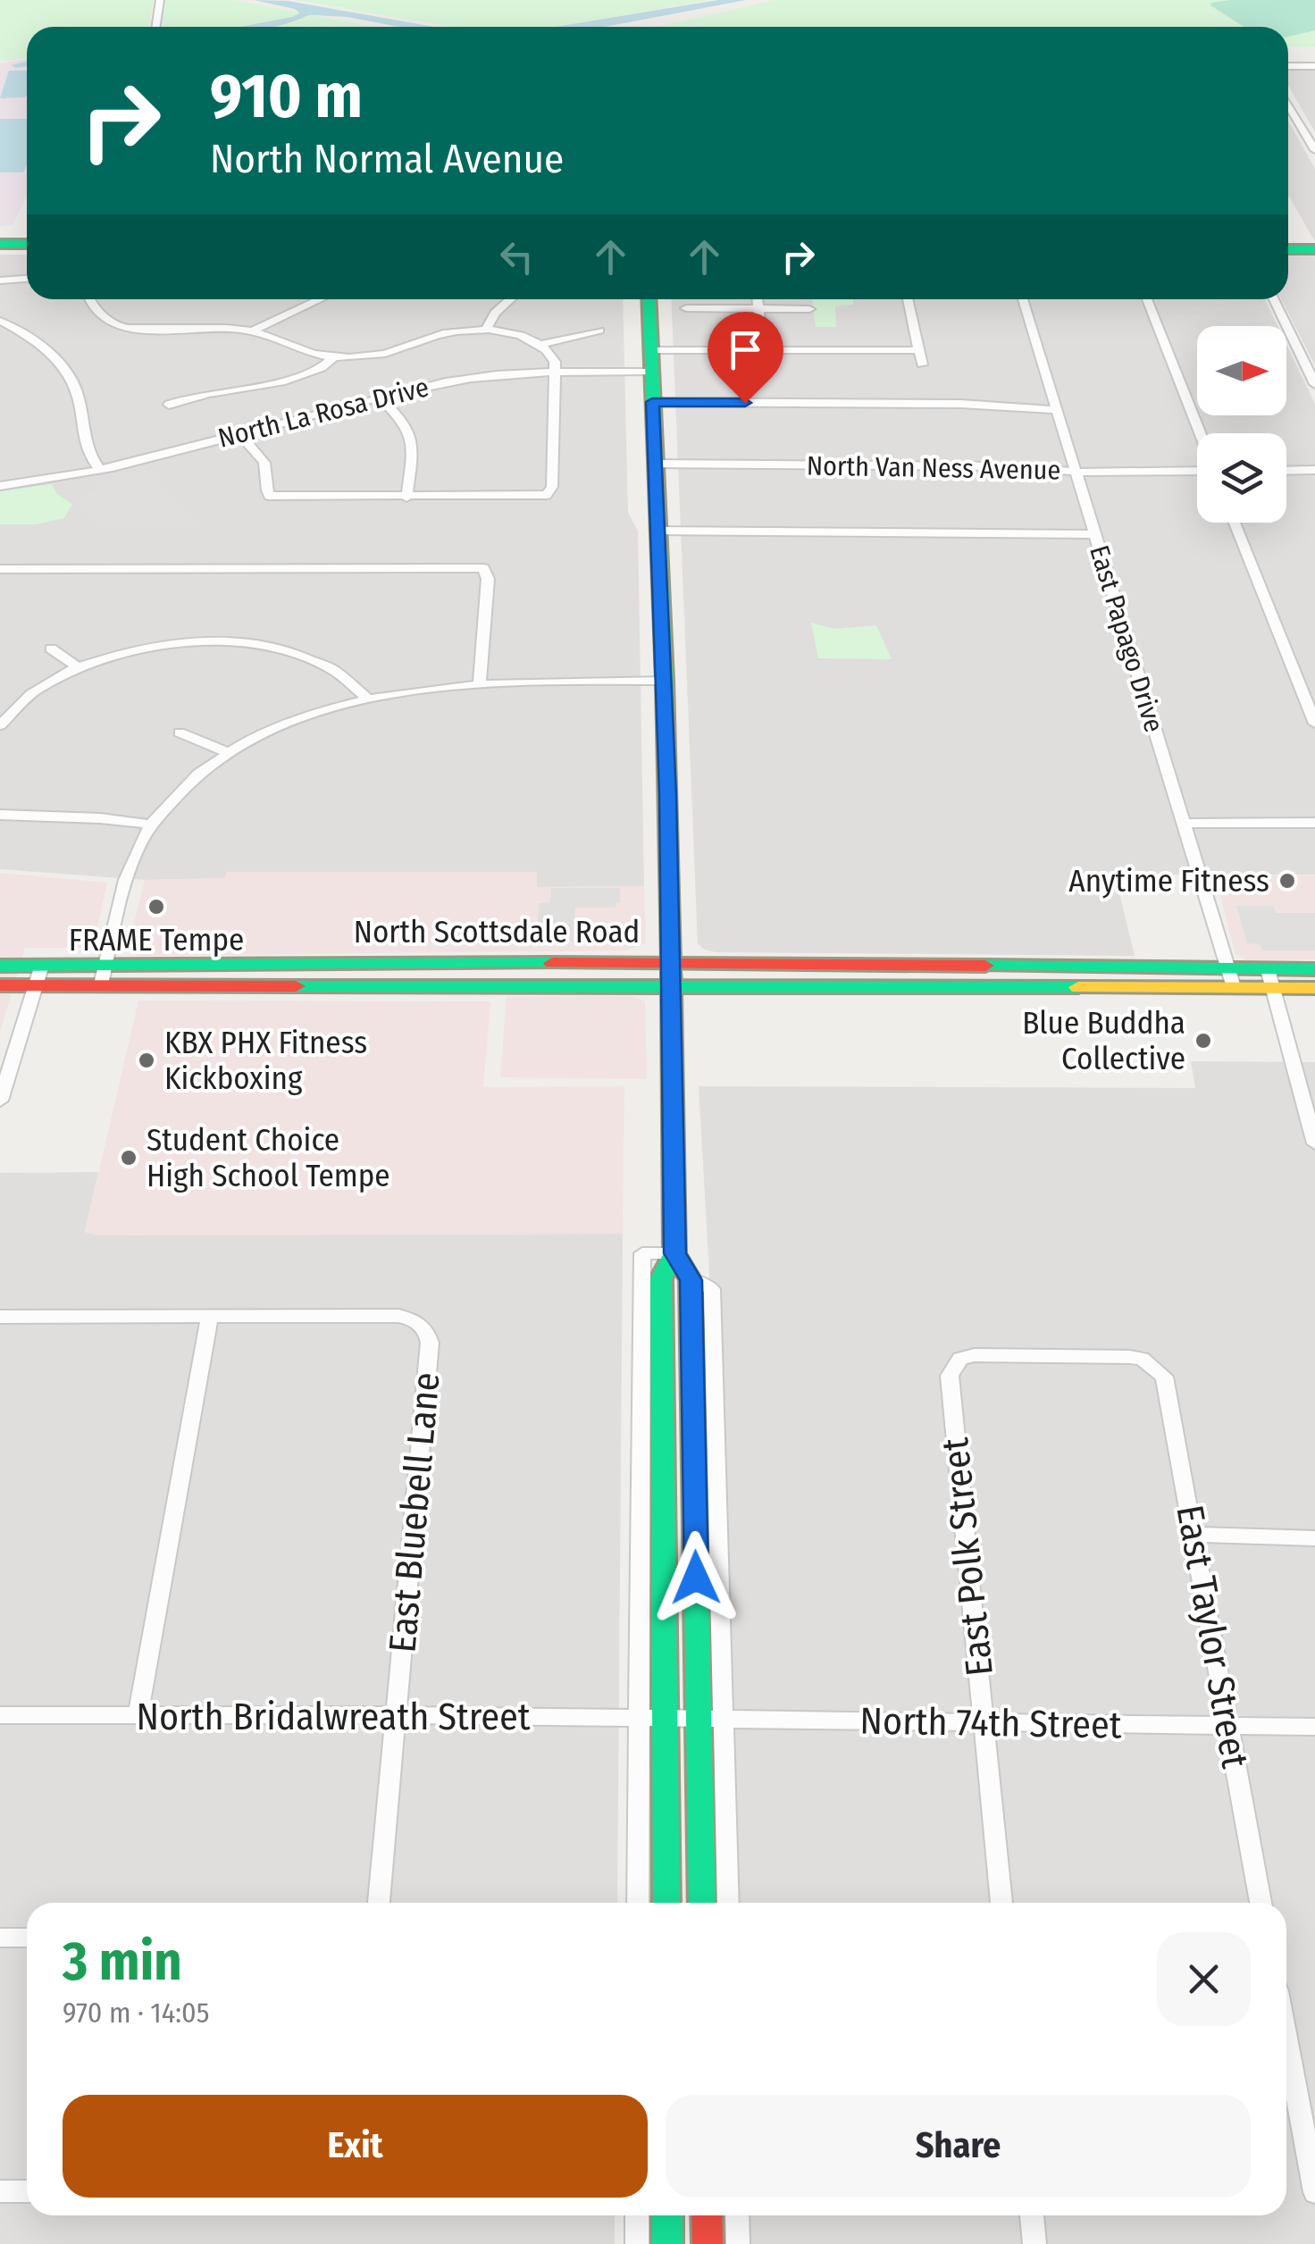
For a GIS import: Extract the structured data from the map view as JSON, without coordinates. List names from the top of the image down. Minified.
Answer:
{"streets":{"main road":["North Scottsdale Road"],"street":["North La Rosa Drive","North Van Ness Avenue","East Papago Drive","East Bluebell Lane","East Polk Street","East Taylor Street","North Bridalwreath Street","North 74th Street"]},"crossings":[["North Van Ness Avenue","East Papago Drive"],["East Papago Drive","North Scottsdale Road"],["East Bluebell Lane","North Bridalwreath Street"],["East Polk Street","East Taylor Street"],["East Polk Street","North 74th Street"],["East Taylor Street","North 74th Street"],["North Bridalwreath Street","North 74th Street"]],"places":["Anytime Fitness","FRAME Tempe","Blue Buddha Collective","KBX PHX Fitness Kickboxing","Student Choice High School Tempe"],"north":"right","page":{"turn":["910 m","North Normal Avenue"],"heading":["3 min","970 m · 14:05"],"buttons":["Exit","Share"]}}
